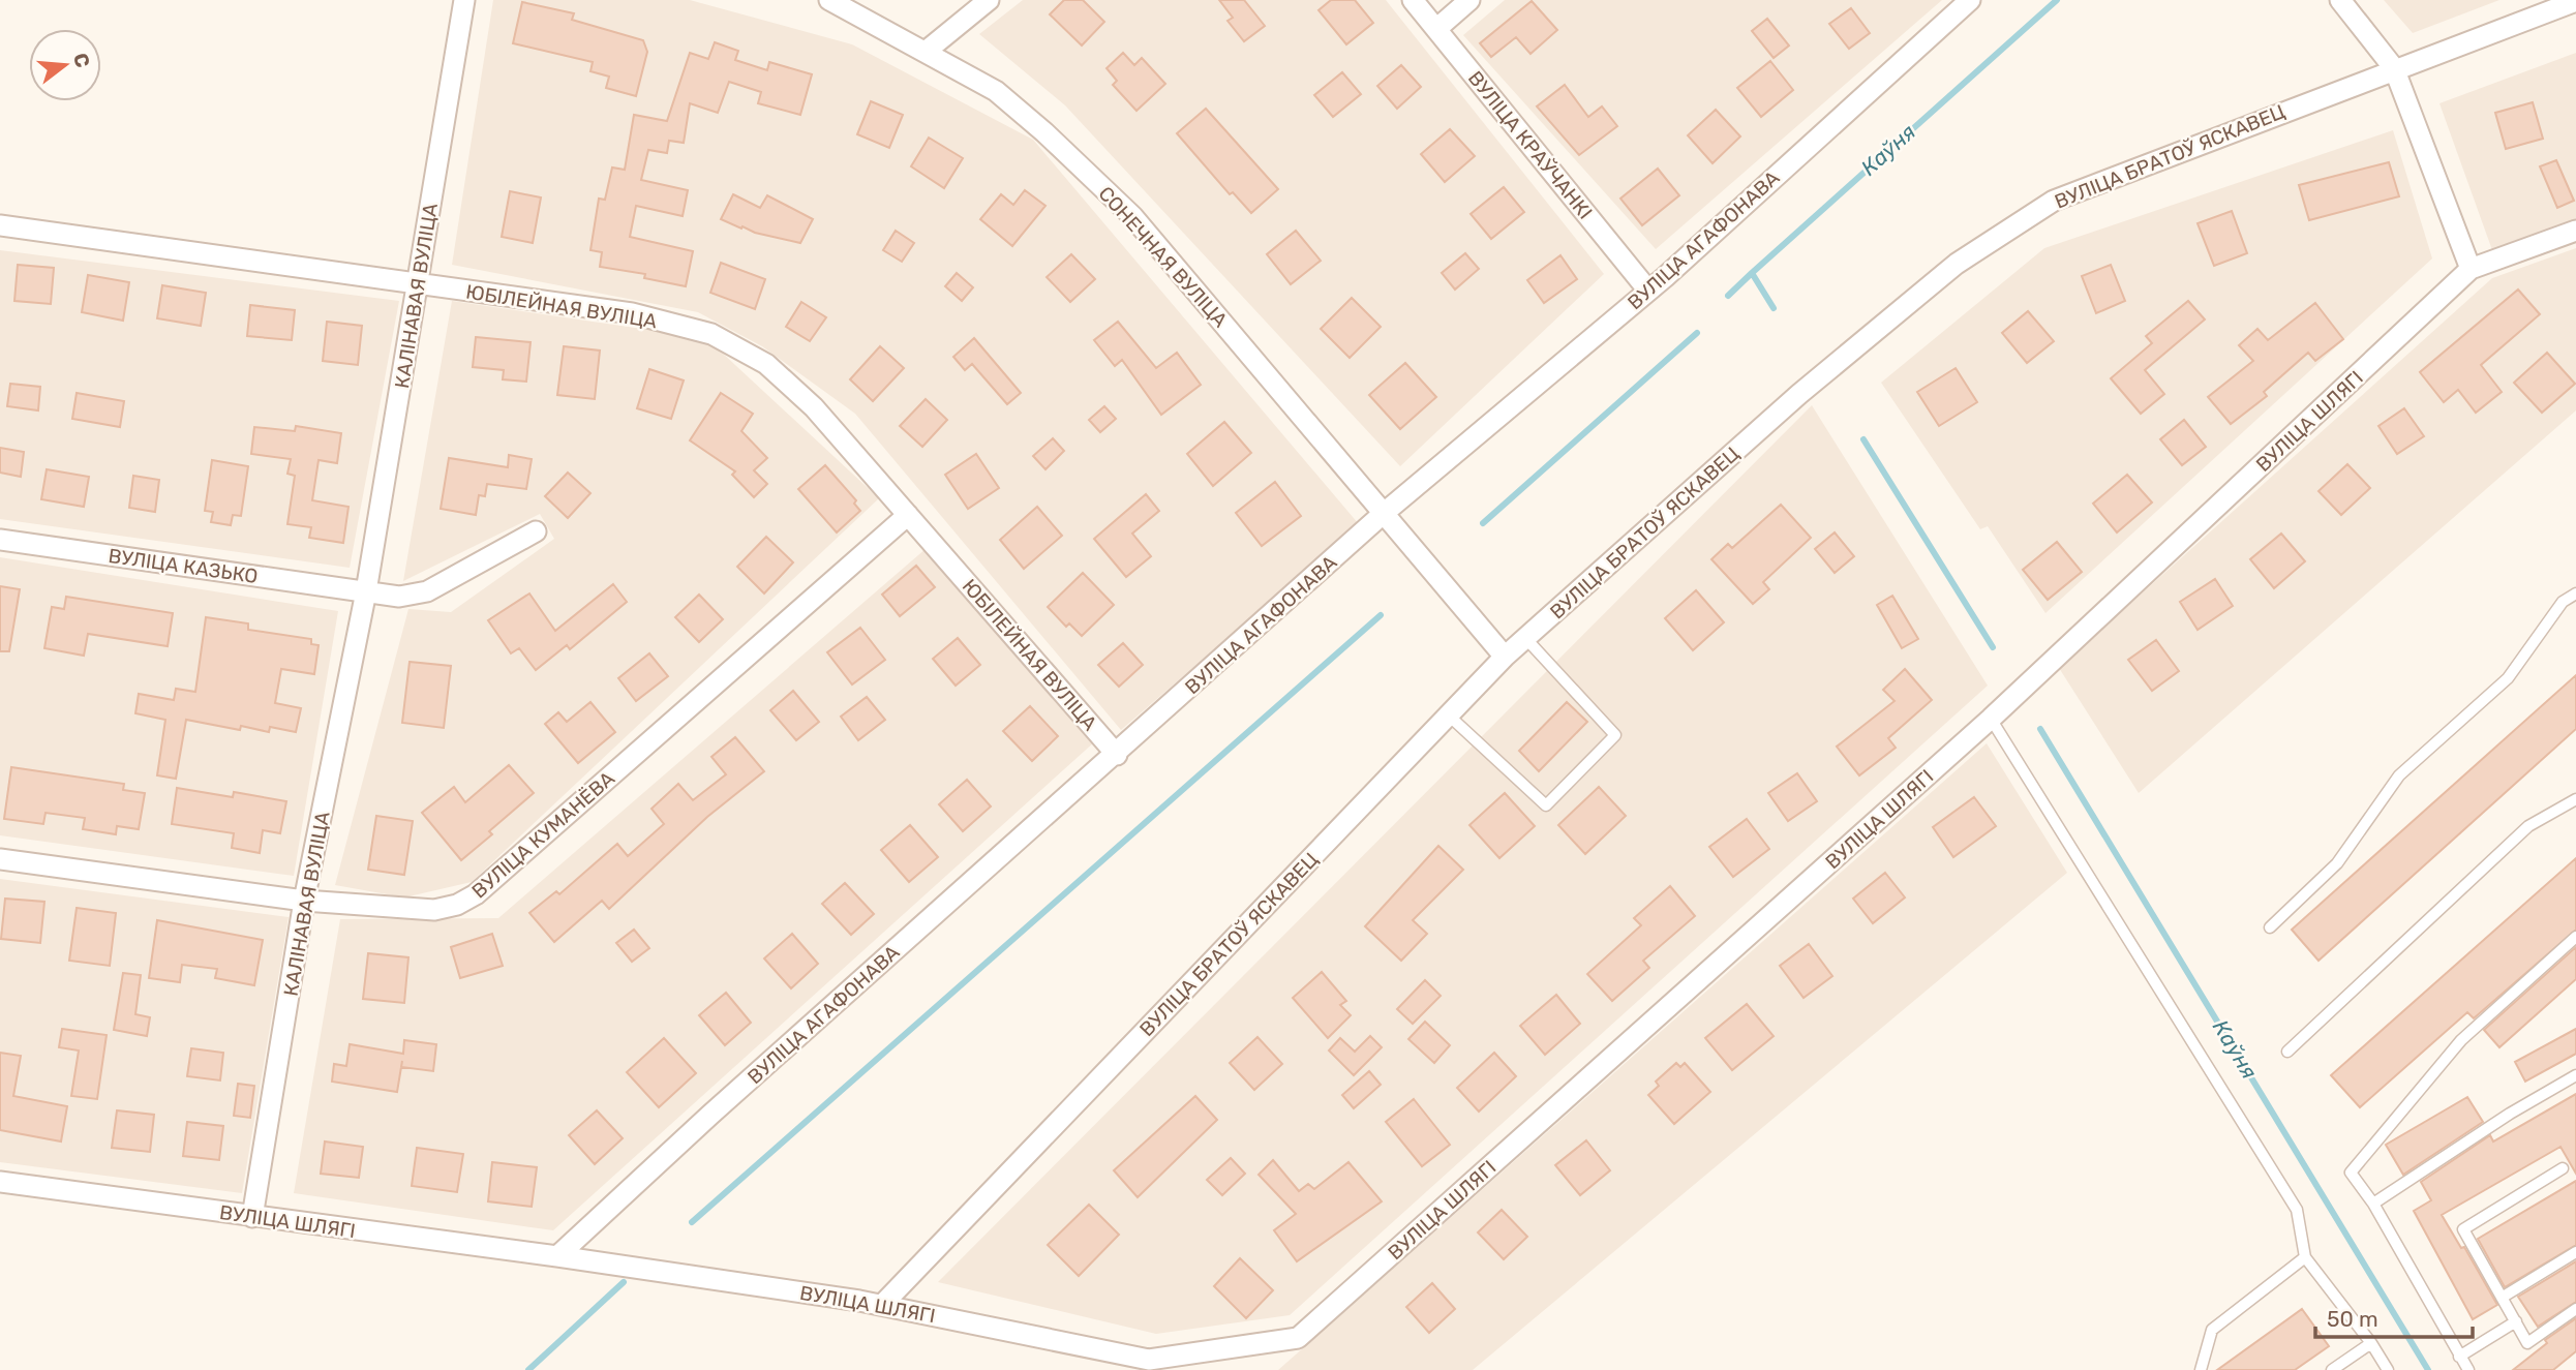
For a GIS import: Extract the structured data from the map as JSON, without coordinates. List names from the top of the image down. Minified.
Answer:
{"streets":{"street":["ВУЛІЦА КРАЎЧАНКІ","ВУЛІЦА БРАТОЎ ЯСКАВЕЦ","ВУЛІЦА АГАФОНАВА","СОНЕЧНАЯ ВУЛІЦА","КАЛІНАВАЯ ВУЛІЦА","ЮБІЛЕЙНАЯ ВУЛІЦА","ВУЛІЦА ШЛЯГІ","ВУЛІЦА КАЗЬКО","ВУЛІЦА КУМАНЁВА"]},"crossings":[["ВУЛІЦА КРАЎЧАНКІ","ВУЛІЦА АГАФОНАВА"],["ВУЛІЦА БРАТОЎ ЯСКАВЕЦ","СОНЕЧНАЯ ВУЛІЦА"],["ВУЛІЦА БРАТОЎ ЯСКАВЕЦ","ВУЛІЦА ШЛЯГІ"],["ВУЛІЦА АГАФОНАВА","СОНЕЧНАЯ ВУЛІЦА"],["ВУЛІЦА АГАФОНАВА","ЮБІЛЕЙНАЯ ВУЛІЦА"],["ВУЛІЦА АГАФОНАВА","ВУЛІЦА ШЛЯГІ"],["КАЛІНАВАЯ ВУЛІЦА","ЮБІЛЕЙНАЯ ВУЛІЦА"],["КАЛІНАВАЯ ВУЛІЦА","ВУЛІЦА ШЛЯГІ"],["КАЛІНАВАЯ ВУЛІЦА","ВУЛІЦА КАЗЬКО"],["КАЛІНАВАЯ ВУЛІЦА","ВУЛІЦА КУМАНЁВА"],["ЮБІЛЕЙНАЯ ВУЛІЦА","ВУЛІЦА КУМАНЁВА"]],"water":["Каўня"],"scale_bar":"50 m","north":"right"}
